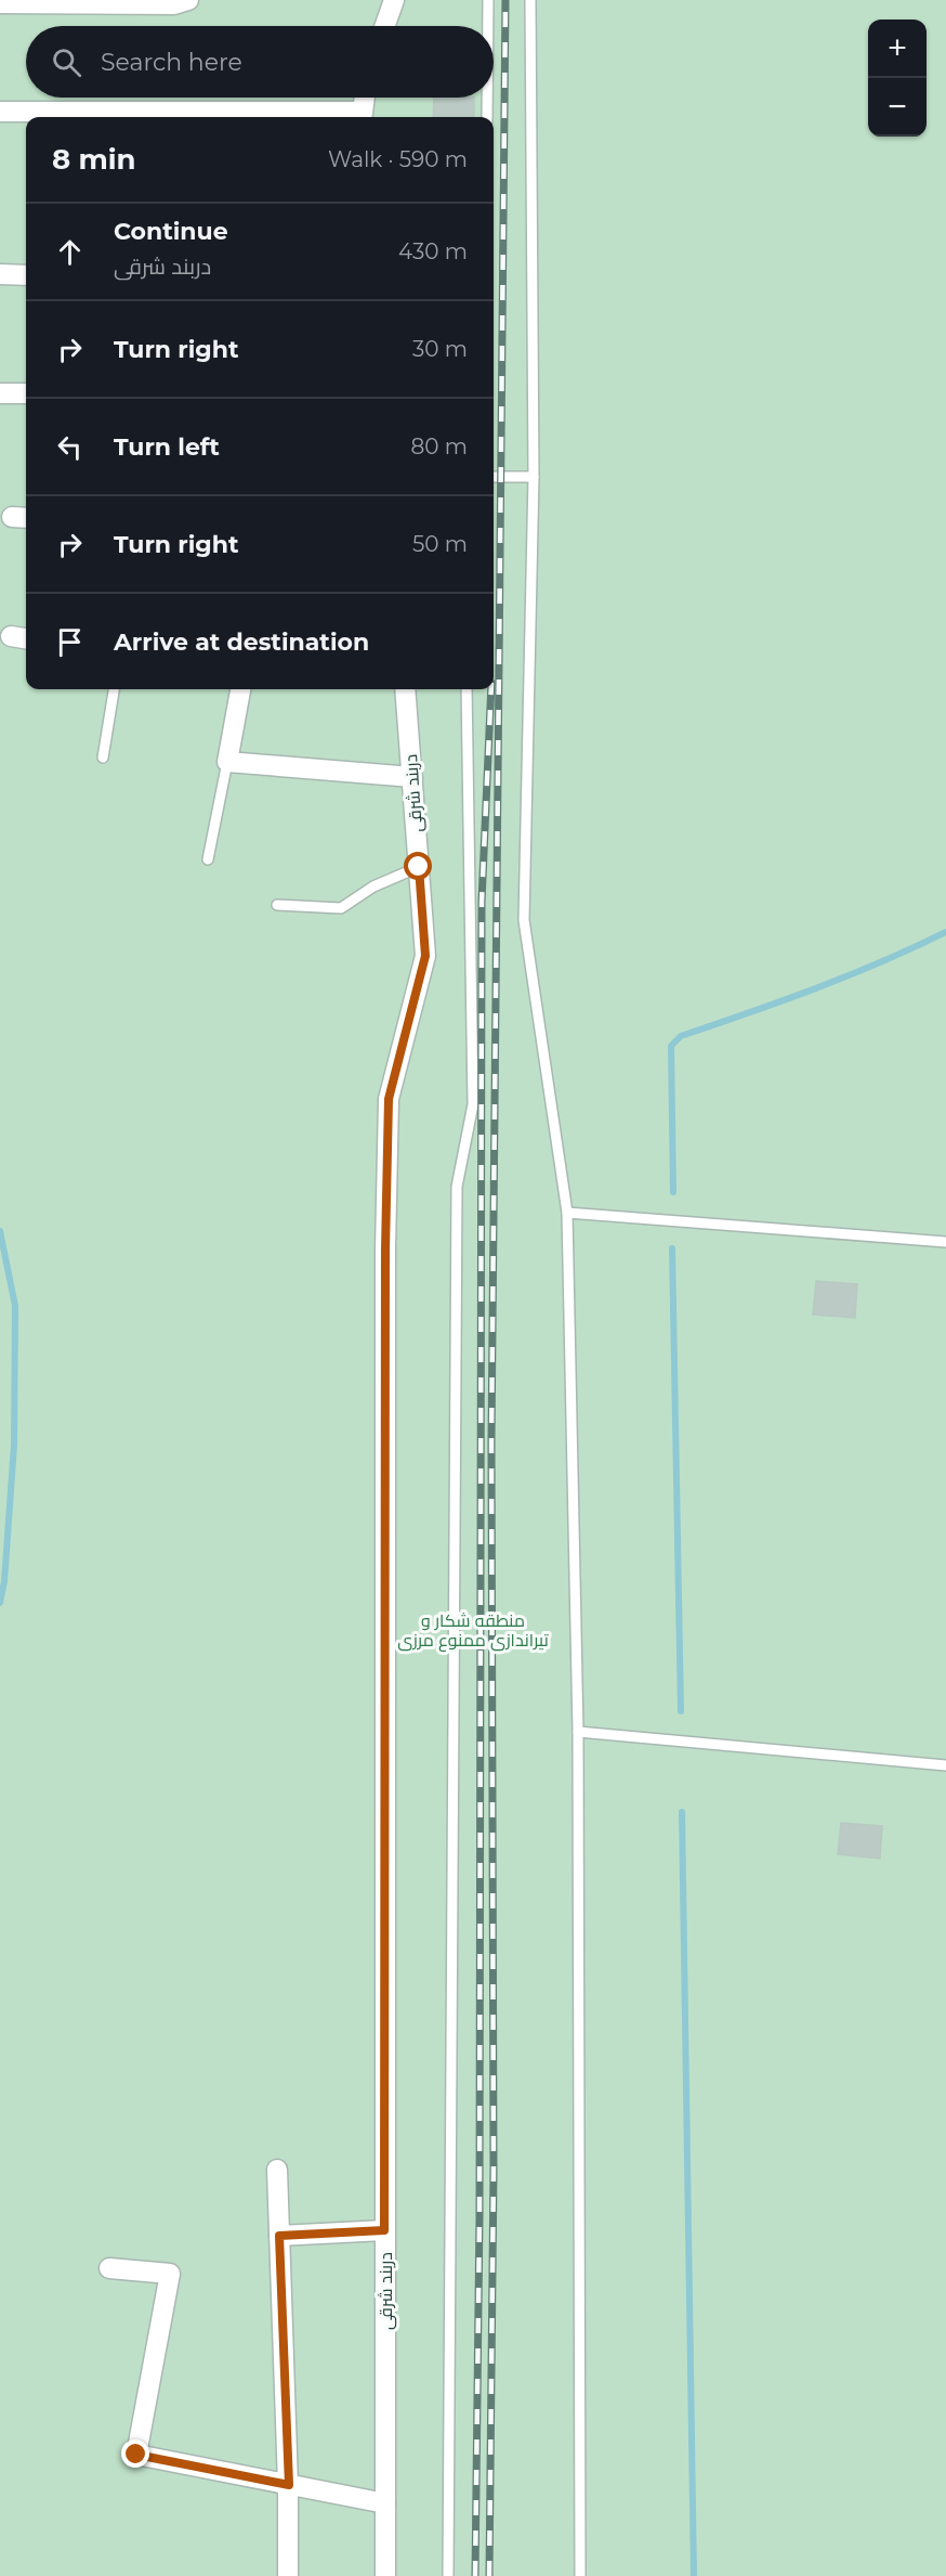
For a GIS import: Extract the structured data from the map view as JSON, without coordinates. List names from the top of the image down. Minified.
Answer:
{"streets":{"street":["دربند شرقی"]},"parks":["منطقه شکار و تیراندازی ممنوع مرزی"],"page":{"map_buttons":["+","−"],"search":"Search here","heading":["8 min","Walk · 590 m"],"list":[["Continue","دربند شرقی","430 m"],["Turn right","30 m"],["Turn left","80 m"],["Turn right","50 m"],"Arrive at destination"]}}
